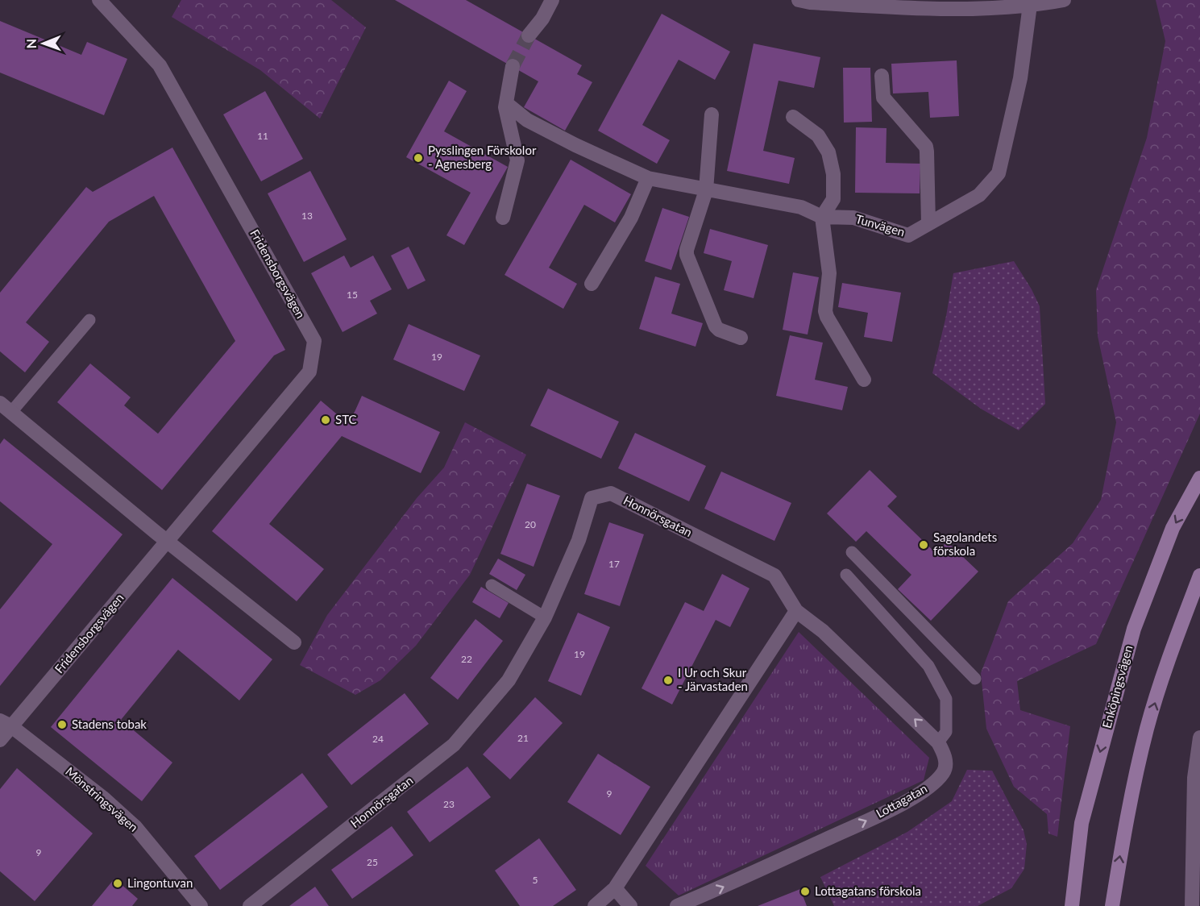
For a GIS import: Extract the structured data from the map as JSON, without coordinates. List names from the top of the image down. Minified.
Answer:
{"streets":{"main road":["Enköpingsvägen"],"street":["Tunvägen","Fridensborgsvägen","Honnörsgatan","Mönstringsvägen","Lottagatan"]},"crossings":[["Fridensborgsvägen","Mönstringsvägen"],["Honnörsgatan","Lottagatan"]],"places":["Pysslingen Förskolor - Agnesberg","STC","Sagolandets förskola","I Ur och Skur - Järvastaden","Stadens tobak","Lingontuvan","Lottagatans förskola"],"house_numbers":["11","13","15","19","20","17","19","22","21","24","9","23","9","25","5"],"north":"left"}
